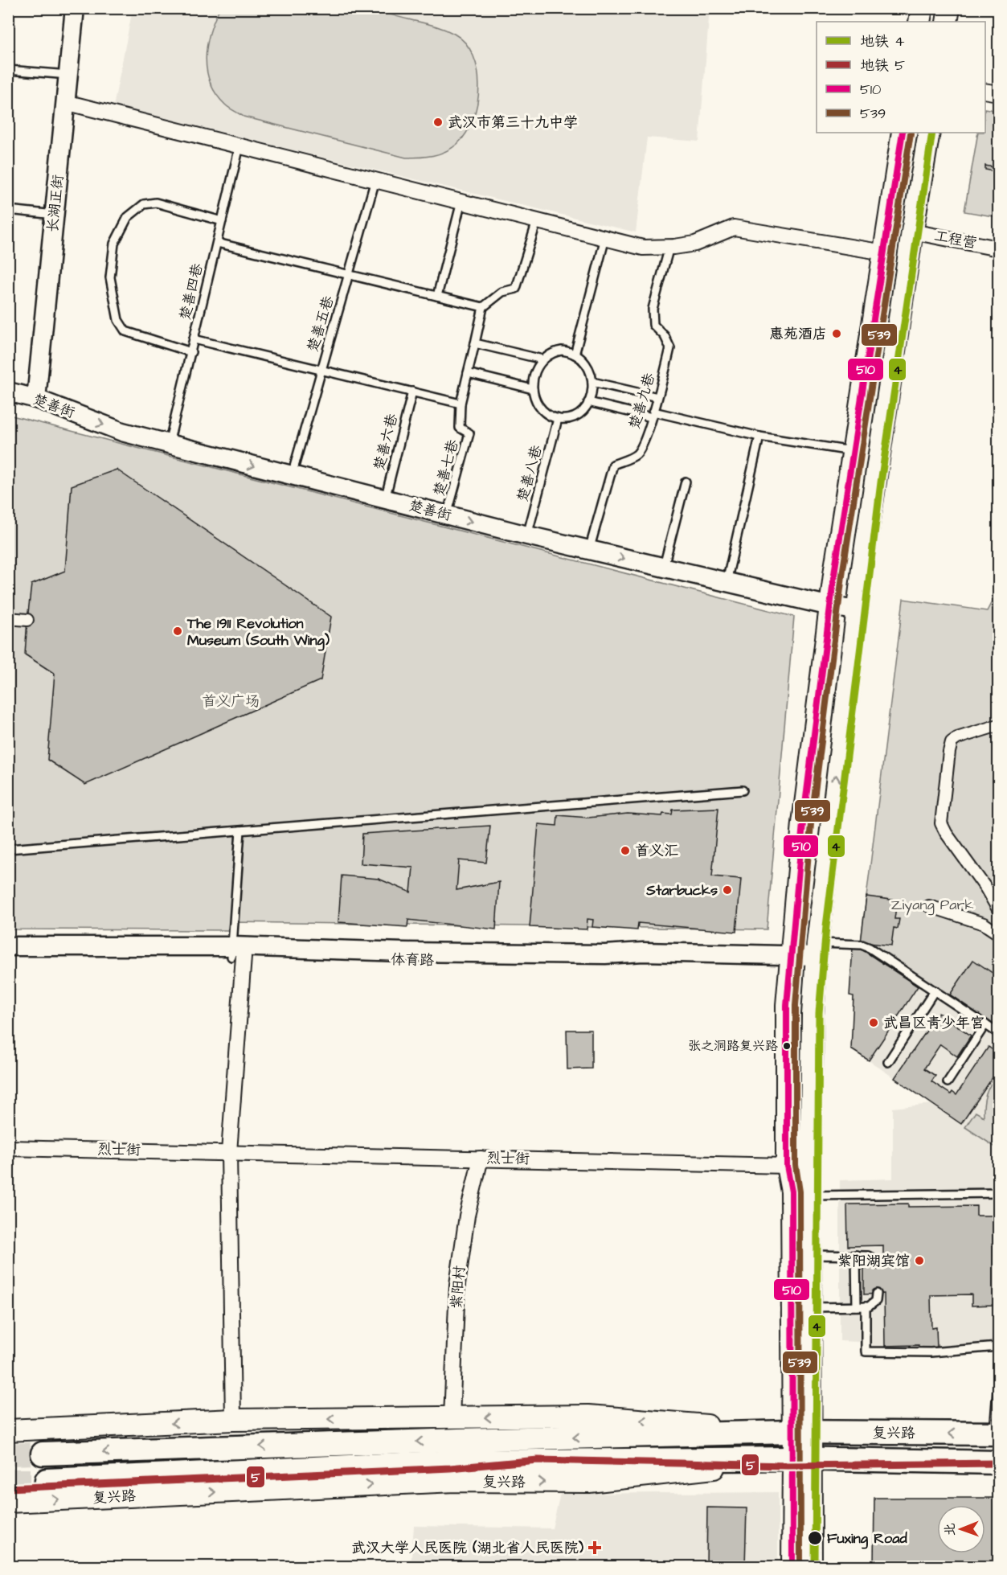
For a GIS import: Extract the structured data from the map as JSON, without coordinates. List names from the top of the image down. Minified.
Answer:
{"streets":{"main road":["复兴路"],"street":["长湖正街","工程营","楚善街","烈士街","紫阳村"],"lane":["楚善四巷","楚善五巷","楚善九巷","楚善六巷","楚善七巷","楚善八巷"]},"crossings":[["长湖正街","楚善街"],["楚善四巷","楚善街"],["楚善五巷","楚善街"],["楚善九巷","楚善街"],["楚善街","楚善六巷"],["楚善街","楚善七巷"],["楚善街","楚善八巷"],["烈士街","紫阳村"],["紫阳村","复兴路"]],"one_way":["楚善街"],"parks":["首义广场","Ziyang Park"],"places":{"other":["武汉市第三十九中学","惠苑酒店","The 1911 Revolution Museum (South Wing)","首义汇","Starbucks","武昌区青少年宫","张之洞路复兴路","紫阳湖宾馆","Fuxing Road"],"health":["武汉大学人民医院 (湖北省人民医院)"]},"lines":["metro line 4","transit line 510","transit line 539","metro line 5"],"legend":["地铁 4","地铁 5","510","539"],"north":"left"}
